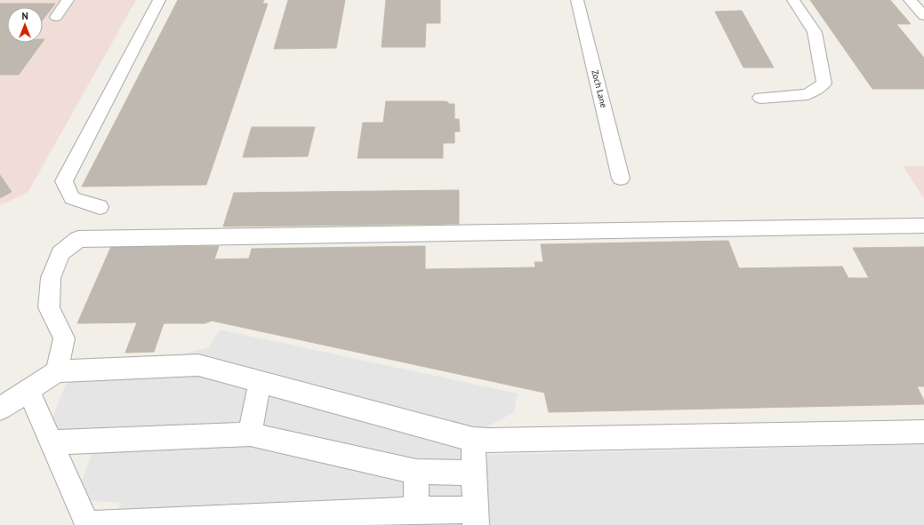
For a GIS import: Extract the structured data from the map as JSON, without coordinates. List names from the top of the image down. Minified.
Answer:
{"streets":{"street":["Zoch Lane"]},"north":"top"}
